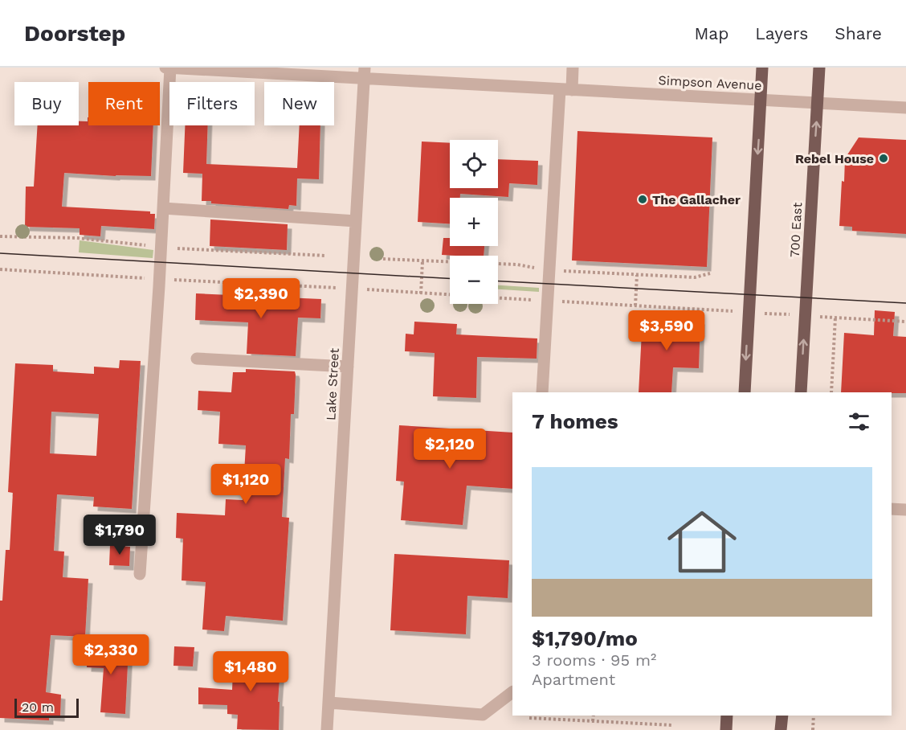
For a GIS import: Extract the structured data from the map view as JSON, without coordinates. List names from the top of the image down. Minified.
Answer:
{"streets":{"main road":["700 East"],"street":["Simpson Avenue","Lake Street"]},"crossings":[["Simpson Avenue","700 East"],["Simpson Avenue","Lake Street"]],"places":["Rebel House","The Gallacher"],"scale_bar":"20 m","page":{"header":"Doorstep","nav":["Map","Layers","Share"],"chip":["Buy","Rent","Filters","New"],"map_buttons":["+","−"],"price":["$2,390","$3,590","$2,120","$1,120","$1,790","$2,330","$1,480"],"heading":"7 homes","list":[{"name":"$1,790/mo","note":"3 rooms · 95 m² · Apartment"}],"scale":"20 m"}}
